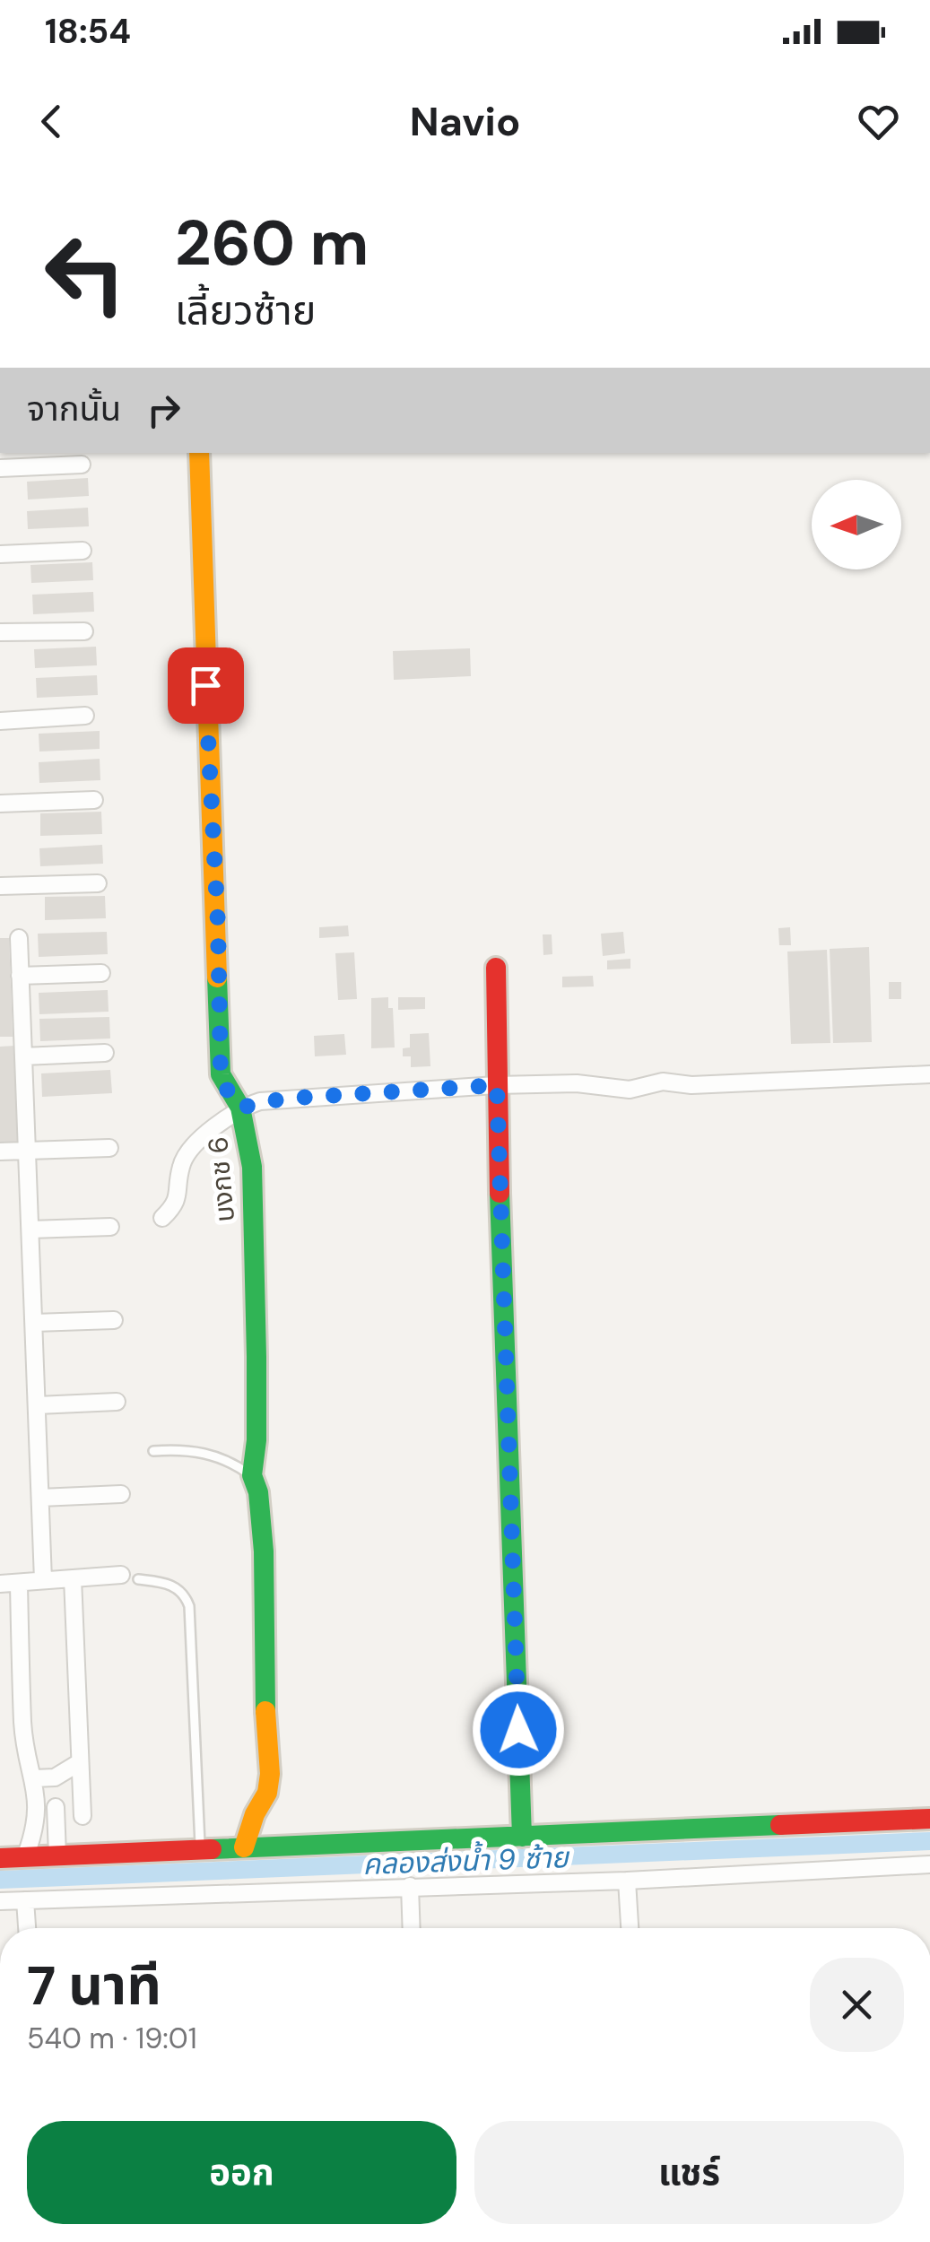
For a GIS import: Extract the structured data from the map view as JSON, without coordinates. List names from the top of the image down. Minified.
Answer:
{"streets":{"street":["บงกช 6"]},"water":["คลองส่งน้ำ 9 ซ้าย"],"north":"left","page":{"status":"18:54","header":"Navio","turn":["260 m","เลี้ยวซ้าย"],"then":"จากนั้น","heading":["7 นาที","540 m · 19:01"],"buttons":["ออก","แชร์"]}}
